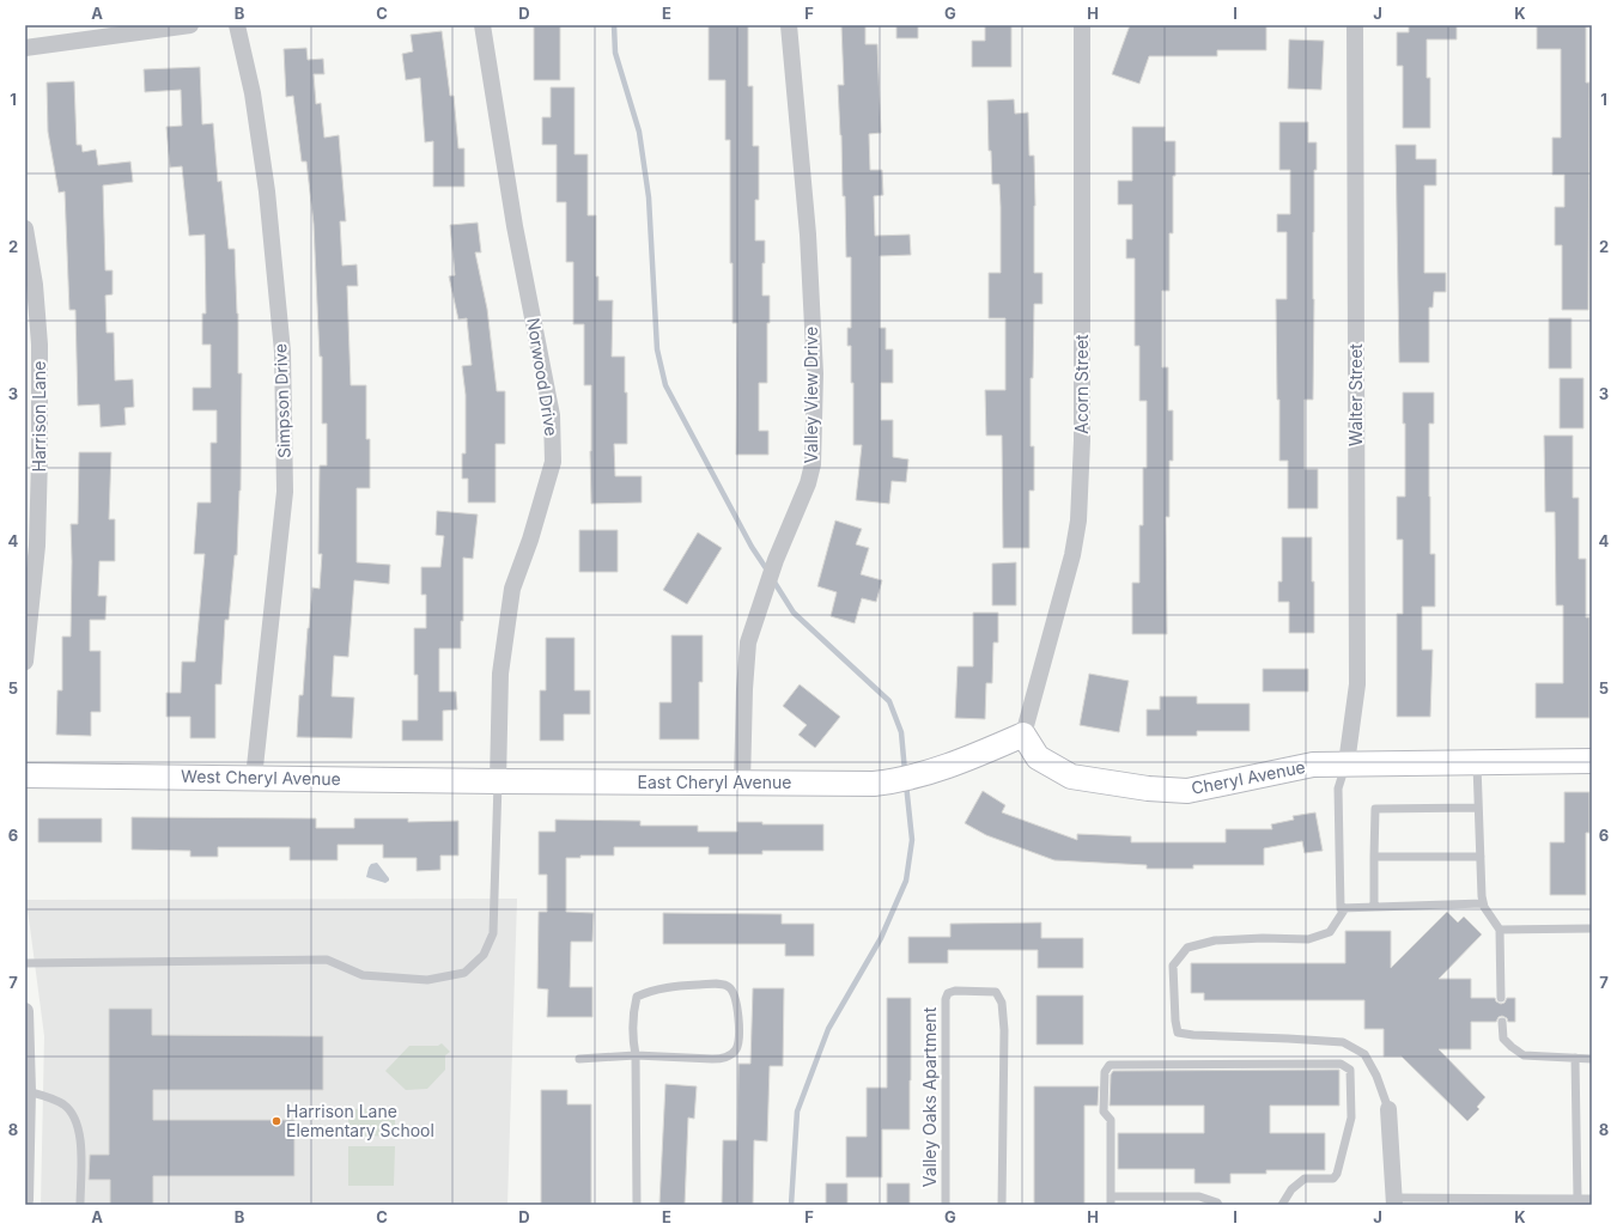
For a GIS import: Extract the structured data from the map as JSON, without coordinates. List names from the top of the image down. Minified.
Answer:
{"streets":{"street":["Norwood Drive","Acorn Street","Valley View Drive","Walter Street","Simpson Drive","Harrison Lane","West Cheryl Avenue","Cheryl Avenue","East Cheryl Avenue"],"lane":["Valley Oaks Apartment"]},"crossings":[["Norwood Drive","West Cheryl Avenue"],["Norwood Drive","East Cheryl Avenue"],["Acorn Street","Cheryl Avenue"],["Acorn Street","East Cheryl Avenue"],["Valley View Drive","East Cheryl Avenue"],["Walter Street","Cheryl Avenue"],["Simpson Drive","West Cheryl Avenue"],["West Cheryl Avenue","East Cheryl Avenue"],["Cheryl Avenue","East Cheryl Avenue"]],"places":["Harrison Lane Elementary School"],"grid":{"columns":["A","B","C","D","E","F","G","H","I","J","K"],"rows":["1","2","3","4","5","6","7","8"]}}
